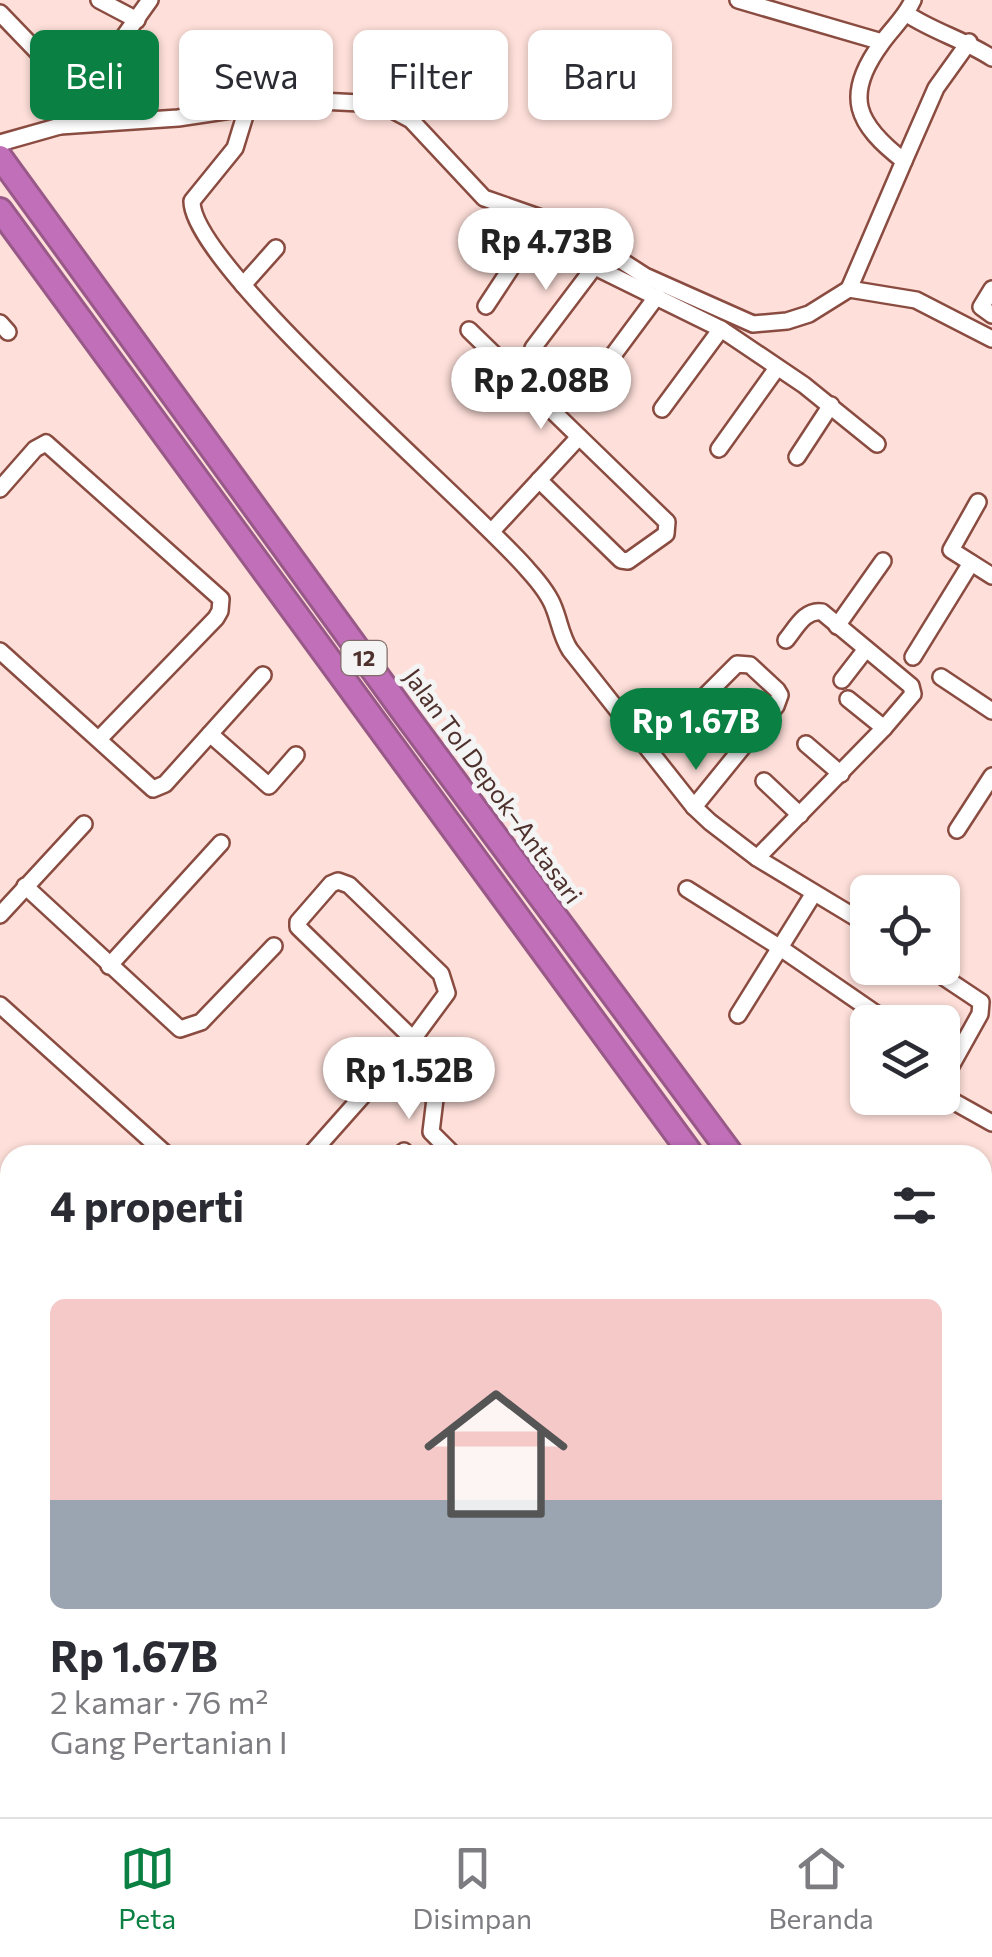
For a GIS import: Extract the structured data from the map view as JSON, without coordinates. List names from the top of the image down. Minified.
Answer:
{"streets":{"highway":["12","Jalan Tol Depok–Antasari"]},"page":{"chip":["Beli","Sewa","Filter","Baru"],"price":["Rp 4.73B","Rp 2.08B","Rp 1.67B","Rp 1.52B"],"heading":"4 properti","list":[{"name":"Rp 1.67B","note":"2 kamar · 76 m² · Gang Pertanian I"}],"tabs":["Peta","Disimpan","Beranda"]}}
